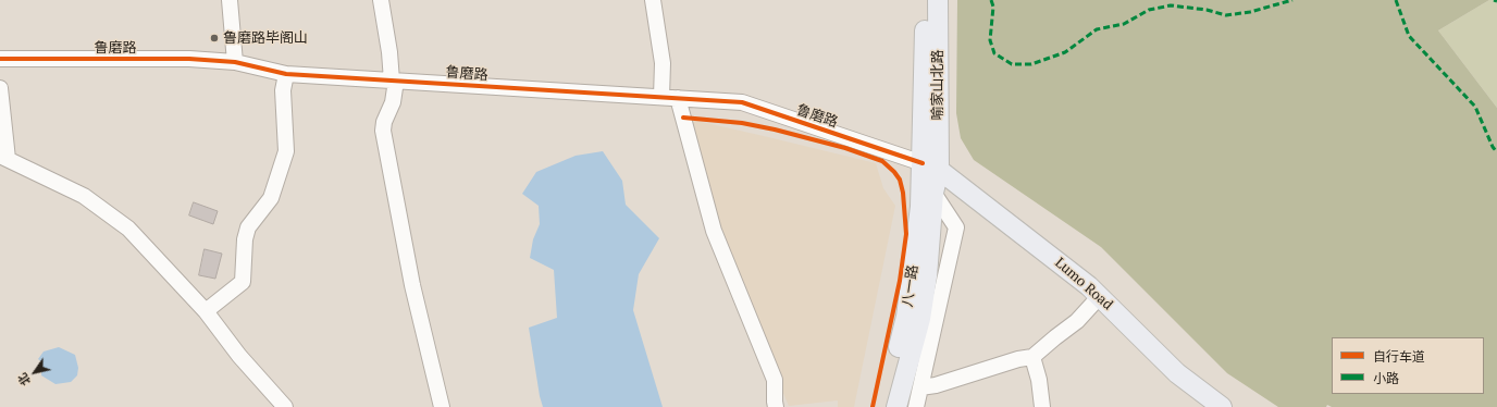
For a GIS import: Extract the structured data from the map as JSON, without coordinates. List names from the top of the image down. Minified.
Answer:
{"streets":{"main road":["喻家山北路","Lumo Road","八一路"],"street":["鲁磨路"]},"crossings":[["鲁磨路","喻家山北路"],["鲁磨路","Lumo Road"],["鲁磨路","八一路"],["喻家山北路","Lumo Road"],["喻家山北路","八一路"],["Lumo Road","八一路"]],"places":["鲁磨路毕阁山"],"legend":["自行车道","小路"],"north":"bottom left"}
